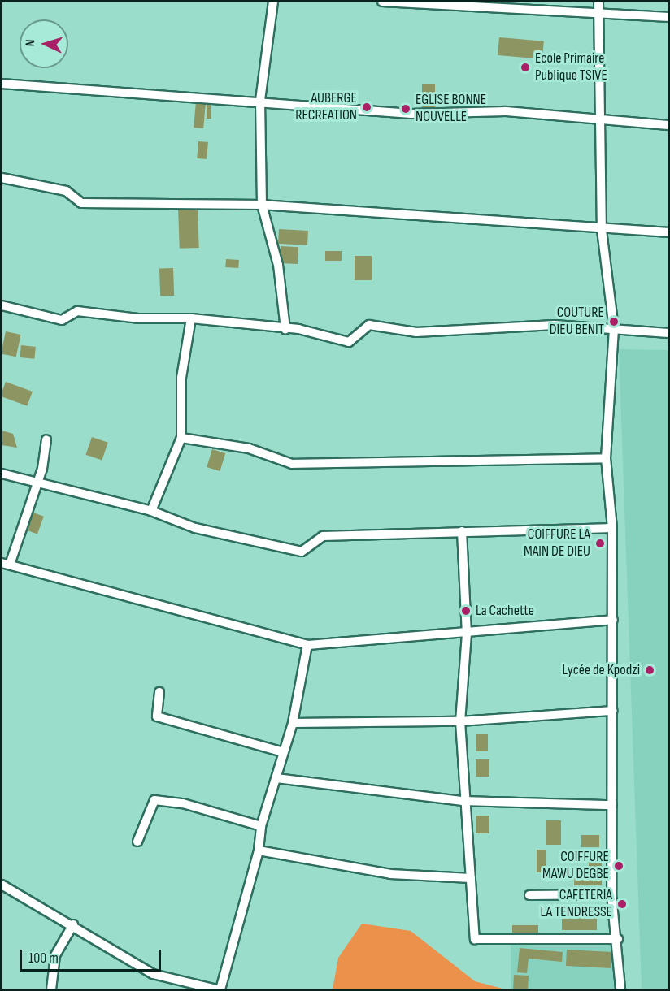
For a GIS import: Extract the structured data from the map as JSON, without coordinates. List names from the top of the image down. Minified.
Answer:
{"places":["Ecole Primaire Publique TSIVE","AUBERGE RECREATION","EGLISE BONNE NOUVELLE","COUTURE DIEU BENIT","COIFFURE LA MAIN DE DIEU","La Cachette","Lycée de Kpodzi","COIFFURE MAWU DEGBE","CAFETERIA LA TENDRESSE"],"scale_bar":"100 m","north":"left"}
